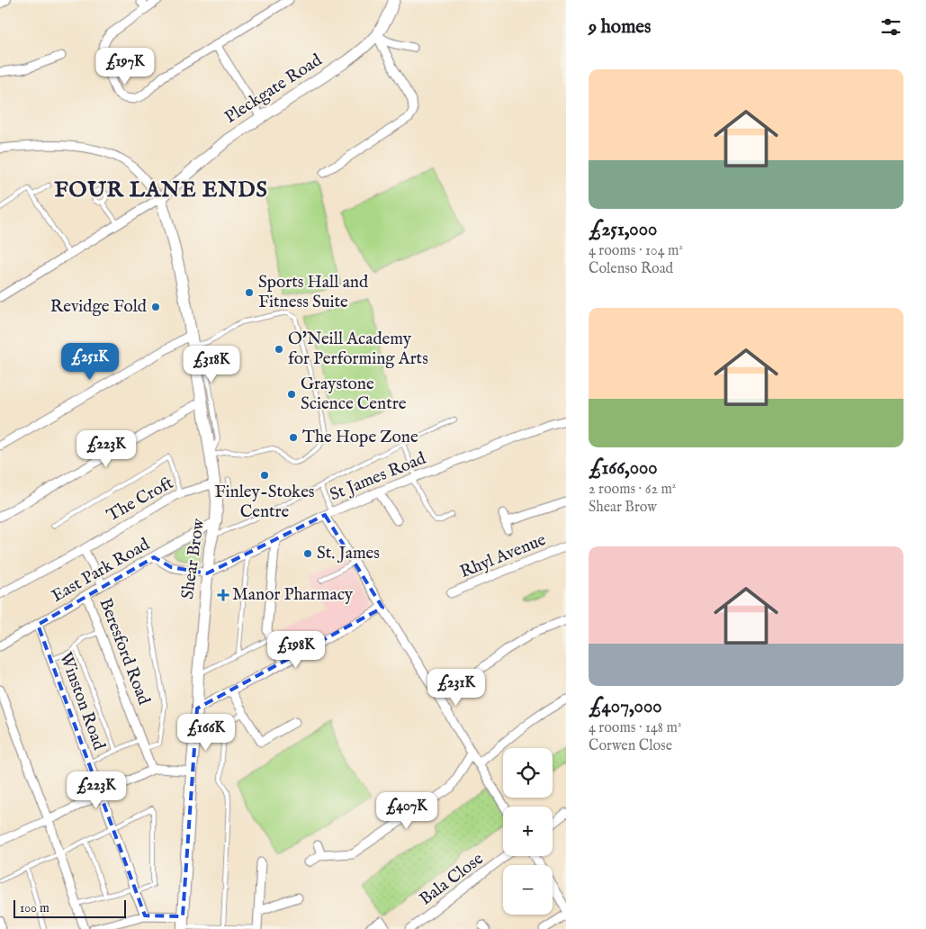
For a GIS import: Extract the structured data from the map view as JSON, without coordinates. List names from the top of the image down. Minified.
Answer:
{"streets":{"main road":["Pleckgate Road","Shear Brow"],"street":["St James Road","The Croft","Rhyl Avenue","East Park Road","Beresford Road","Winston Road","Bala Close"]},"crossings":[["Pleckgate Road","Shear Brow"],["St James Road","Shear Brow"],["The Croft","Shear Brow"],["Shear Brow","East Park Road"],["East Park Road","Beresford Road"],["East Park Road","Winston Road"]],"districts":["FOUR LANE ENDS"],"places":{"other":["Sports Hall and Fitness Suite","Revidge Fold","O'Neill Academy for Performing Arts","Graystone Science Centre","The Hope Zone","Finley-Stokes Centre","St. James"],"health":["Manor Pharmacy"]},"scale_bar":"100 m","page":{"heading":"9 homes","price":["£197K","£251K","£318K","£223K","£198K","£231K","£166K","£223K","£407K"],"list":[{"name":"£251,000","note":"4 rooms · 104 m² · Colenso Road"},{"name":"£166,000","note":"2 rooms · 62 m² · Shear Brow"},{"name":"£407,000","note":"4 rooms · 148 m² · Corwen Close"}],"map_buttons":["+","−"],"scale":"100 m"}}
